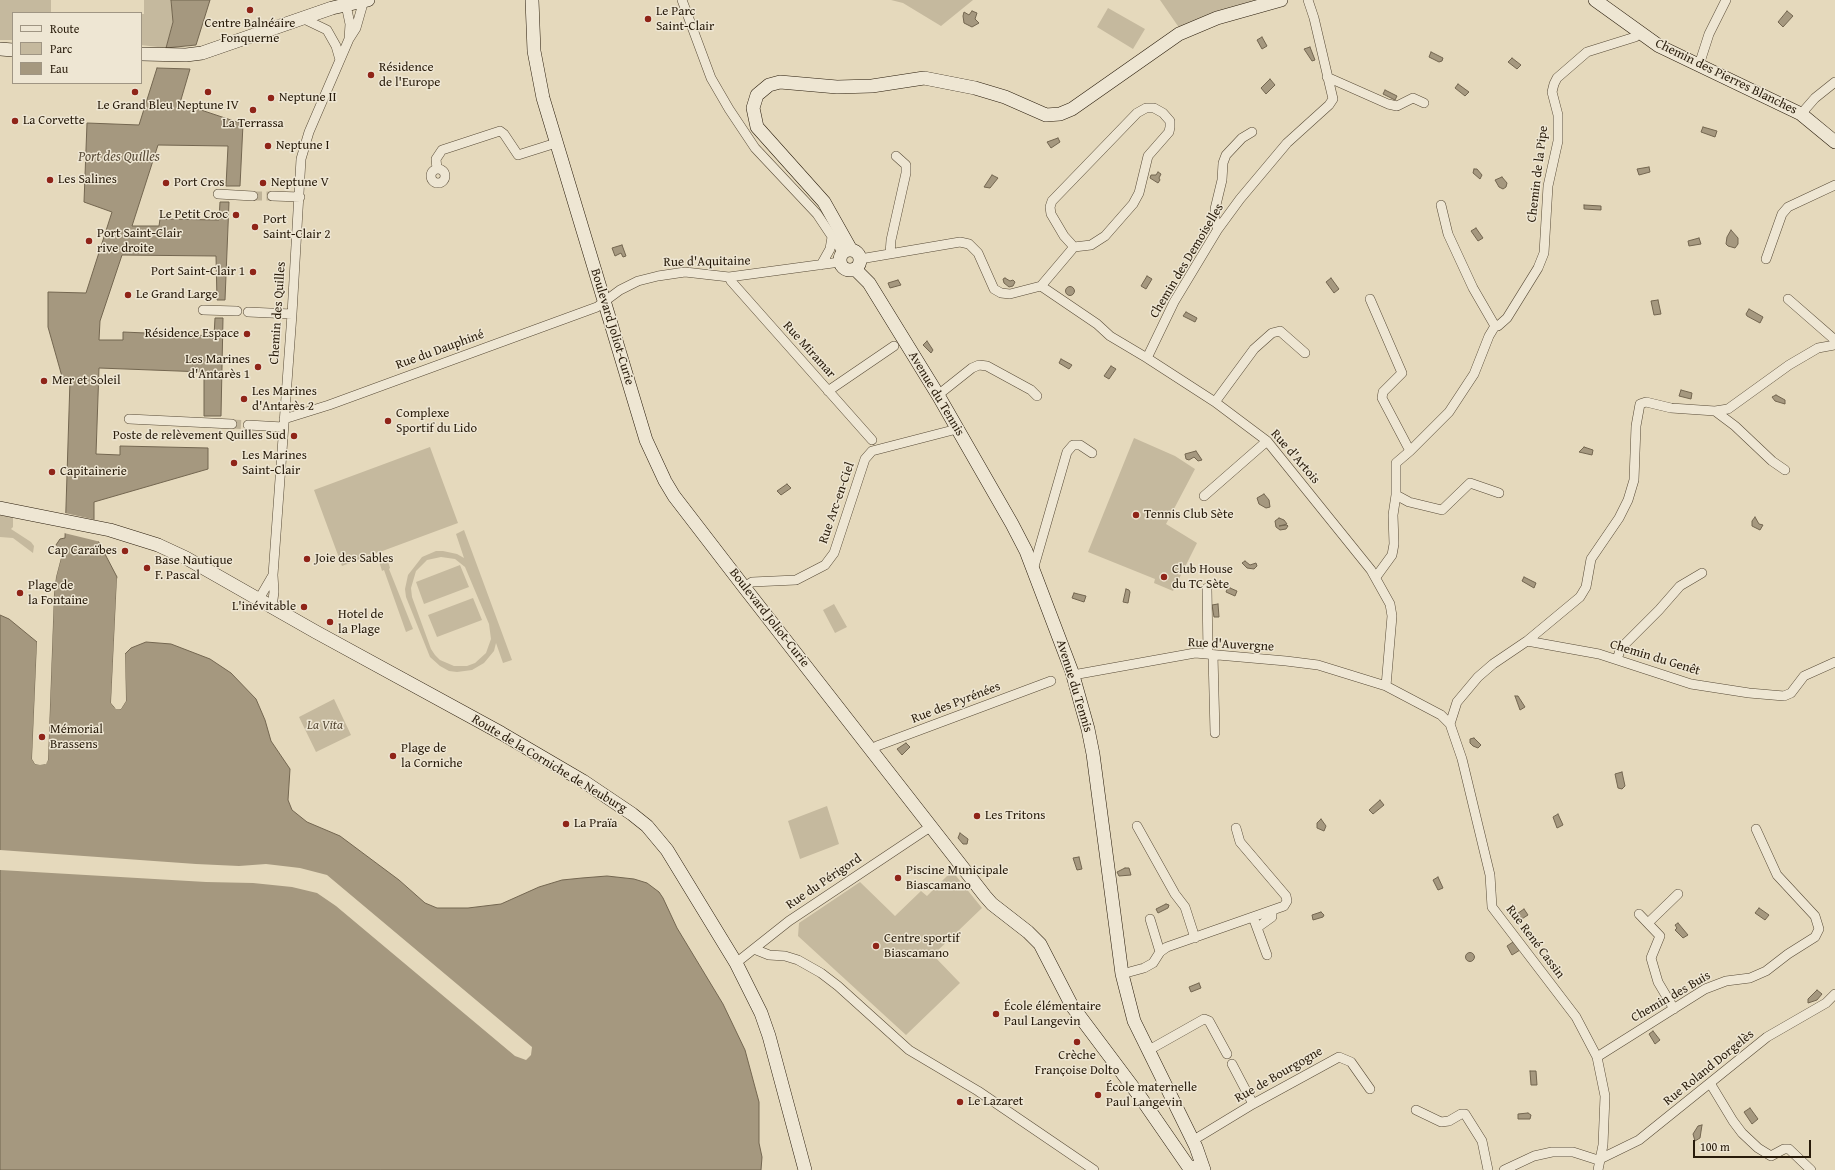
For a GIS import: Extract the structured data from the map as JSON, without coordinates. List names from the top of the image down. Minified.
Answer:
{"streets":{"street":["Chemin des Pierres Blanches","Chemin de la Pipe","Chemin des Demoiselles","Rue d'Aquitaine","Chemin des Quilles","Boulevard Joliot-Curie","Rue du Dauphiné","Rue Miramar","Avenue du Tennis","Rue d'Artois","Rue Arc-en-Ciel","Rue d'Auvergne","Chemin du Genêt","Rue des Pyrénées","Route de la Corniche de Neuburg","Rue du Périgord","Rue René Cassin","Chemin des Buis","Rue Roland Dorgelès","Rue de Bourgogne"]},"crossings":[["Chemin des Pierres Blanches","Chemin de la Pipe"],["Chemin de la Pipe","Rue d'Artois"],["Chemin des Demoiselles","Rue d'Artois"],["Rue d'Aquitaine","Boulevard Joliot-Curie"],["Rue d'Aquitaine","Rue du Dauphiné"],["Rue d'Aquitaine","Rue Miramar"],["Rue d'Aquitaine","Avenue du Tennis"],["Rue d'Aquitaine","Rue d'Artois"],["Chemin des Quilles","Rue du Dauphiné"],["Chemin des Quilles","Route de la Corniche de Neuburg"],["Boulevard Joliot-Curie","Rue du Dauphiné"],["Boulevard Joliot-Curie","Avenue du Tennis"],["Boulevard Joliot-Curie","Rue Arc-en-Ciel"],["Boulevard Joliot-Curie","Rue des Pyrénées"],["Boulevard Joliot-Curie","Rue du Périgord"],["Boulevard Joliot-Curie","Rue de Bourgogne"],["Avenue du Tennis","Rue Arc-en-Ciel"],["Avenue du Tennis","Rue d'Auvergne"],["Avenue du Tennis","Rue de Bourgogne"],["Rue d'Artois","Rue d'Auvergne"],["Route de la Corniche de Neuburg","Rue du Périgord"],["Rue René Cassin","Chemin des Buis"],["Rue René Cassin","Rue Roland Dorgelès"]],"water":["Port des Quilles"],"parks":["La Vita"],"places":["Centre Balnéaire Fonquerne","Le Parc Saint-Clair","Résidence de l'Europe","Le Grand Bleu","Neptune IV","Neptune II","La Terrassa","La Corvette","Neptune I","Les Salines","Port Cros","Neptune V","Le Petit Croc","Port Saint-Clair 2","Port Saint-Clair rive droite","Port Saint-Clair 1","Le Grand Large","Résidence Espace","Les Marines d'Antarès 1","Mer et Soleil","Les Marines d'Antarès 2","Complexe Sportif du Lido","Poste de relèvement Quilles Sud","Les Marines Saint-Clair","Capitainerie","Tennis Club Sète","Cap Caraïbes","Joie des Sables","Base Nautique F. Pascal","Club House du TC Sète","Plage de la Fontaine","L'inévitable","Hotel de la Plage","Mémorial Brassens","Plage de la Corniche","Les Tritons","La Praïa","Piscine Municipale Biascamano","Centre sportif Biascamano","École élémentaire Paul Langevin","Crèche Françoise Dolto","École maternelle Paul Langevin","Le Lazaret"],"legend":["Route","Parc","Eau"],"scale_bar":"100 m"}
